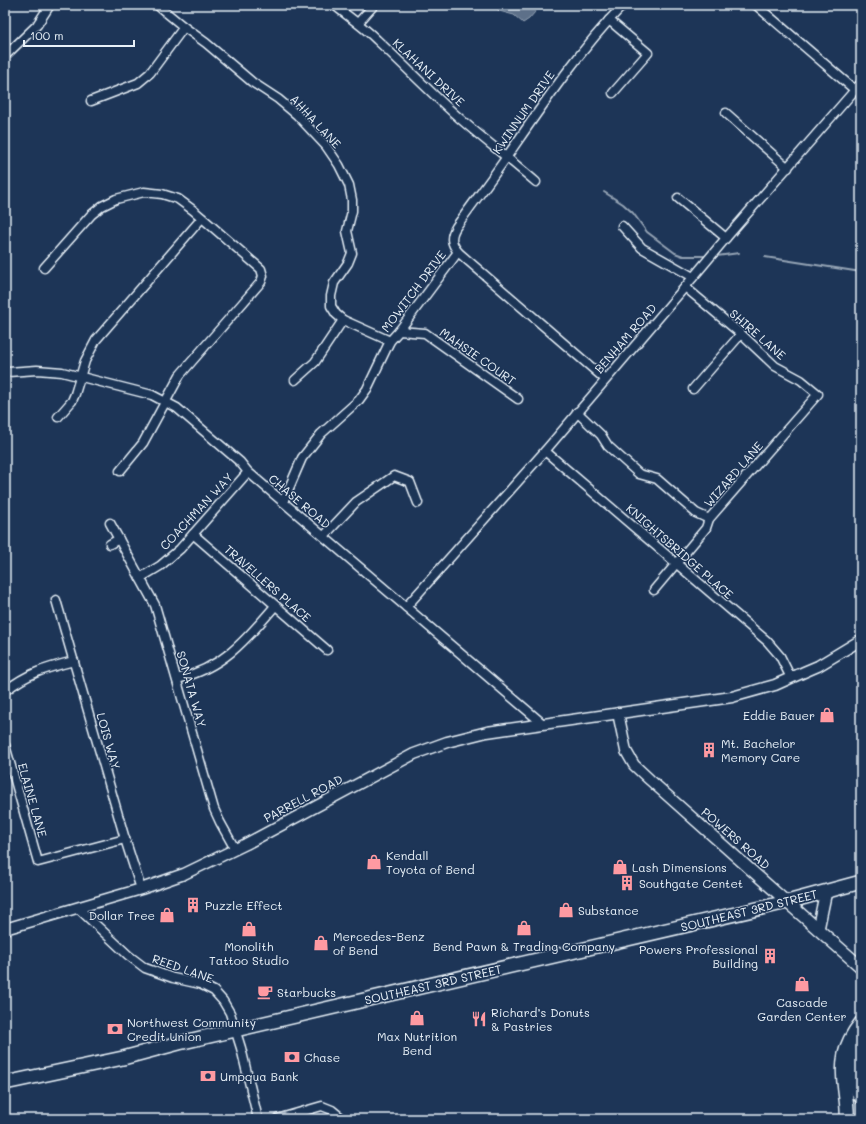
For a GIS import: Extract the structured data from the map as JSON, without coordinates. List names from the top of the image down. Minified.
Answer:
{"streets":{"main road":["POWERS ROAD","SOUTHEAST 3RD STREET"],"street":["KLAHANI DRIVE","KWINNUM DRIVE","AHHA LANE","MOWITCH DRIVE","SHIRE LANE","BENHAM ROAD","MAHSIE COURT","WIZARD LANE","CHASE ROAD","COACHMAN WAY","KNIGHTSBRIDGE PLACE","TRAVELLERS PLACE","SONATA WAY","LOIS WAY","PARRELL ROAD","ELAINE LANE","REED LANE"]},"crossings":[["KLAHANI DRIVE","KWINNUM DRIVE"],["KWINNUM DRIVE","MOWITCH DRIVE"],["AHHA LANE","MOWITCH DRIVE"],["MOWITCH DRIVE","MAHSIE COURT"],["MOWITCH DRIVE","CHASE ROAD"],["SHIRE LANE","BENHAM ROAD"],["SHIRE LANE","WIZARD LANE"],["BENHAM ROAD","CHASE ROAD"],["BENHAM ROAD","KNIGHTSBRIDGE PLACE"],["WIZARD LANE","KNIGHTSBRIDGE PLACE"],["CHASE ROAD","COACHMAN WAY"],["CHASE ROAD","PARRELL ROAD"],["COACHMAN WAY","TRAVELLERS PLACE"],["COACHMAN WAY","SONATA WAY"],["KNIGHTSBRIDGE PLACE","PARRELL ROAD"],["SONATA WAY","PARRELL ROAD"],["LOIS WAY","PARRELL ROAD"],["LOIS WAY","ELAINE LANE"],["PARRELL ROAD","POWERS ROAD"],["PARRELL ROAD","REED LANE"],["POWERS ROAD","SOUTHEAST 3RD STREET"],["SOUTHEAST 3RD STREET","REED LANE"]],"places":{"shop":["Eddie Bauer","Kendall Toyota of Bend","Lash Dimensions","Substance","Dollar Tree","Bend Pawn & Trading Company","Monolith Tattoo Studio","Mercedes-Benz of Bend","Cascade Garden Center","Max Nutrition Bend"],"building":["Mt. Bachelor Memory Care","Southgate Centet","Puzzle Effect","Powers Professional Building"],"cafe":["Starbucks"],"restaurant":["Richard’s Donuts & Pastries"],"bank":["Northwest Community Credit Union","Chase","Umpqua Bank"]},"scale_bar":"100 m"}
